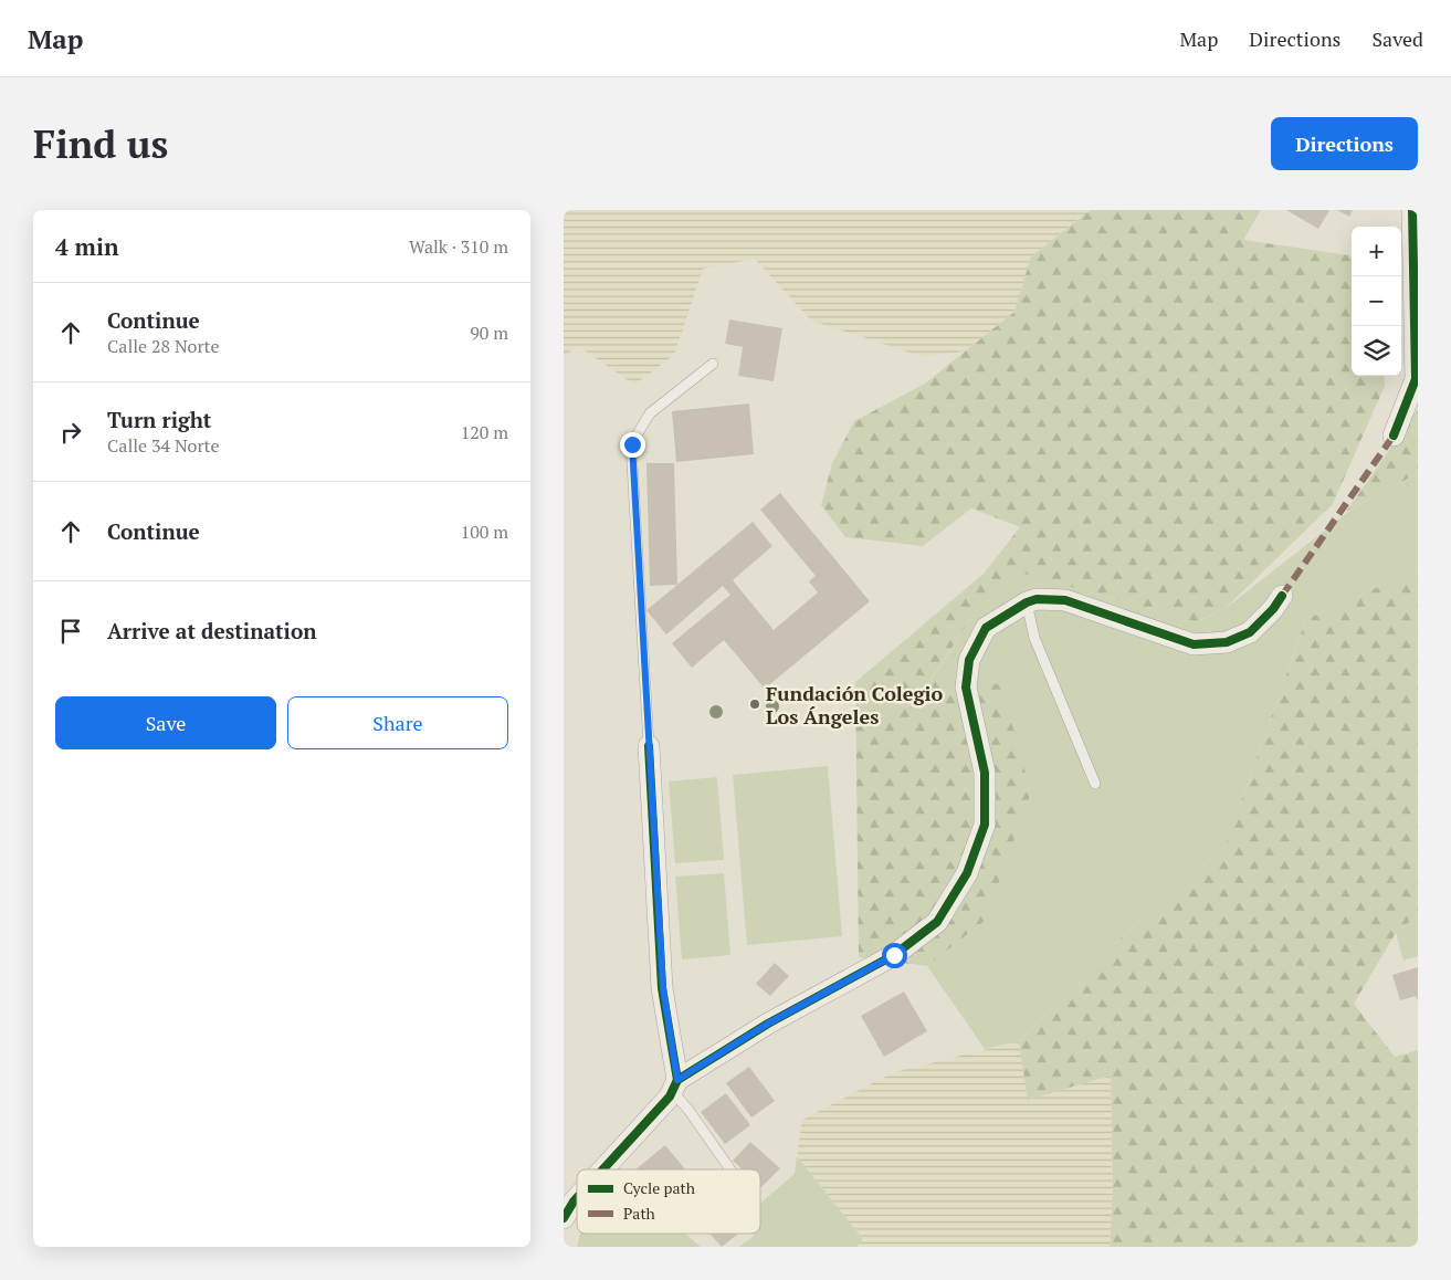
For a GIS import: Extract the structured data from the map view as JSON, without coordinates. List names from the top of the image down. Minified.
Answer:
{"places":["Fundación Colegio Los Ángeles"],"legend":["Cycle path","Path"],"page":{"header":"Map","nav":["Map","Directions","Saved"],"buttons":["Directions",["Save","Share"]],"title":"Find us","heading":["4 min","Walk · 310 m"],"map_buttons":["+","−"],"list":[["Continue","Calle 28 Norte","90 m"],["Turn right","Calle 34 Norte","120 m"],["Continue","100 m"],"Arrive at destination"]}}
